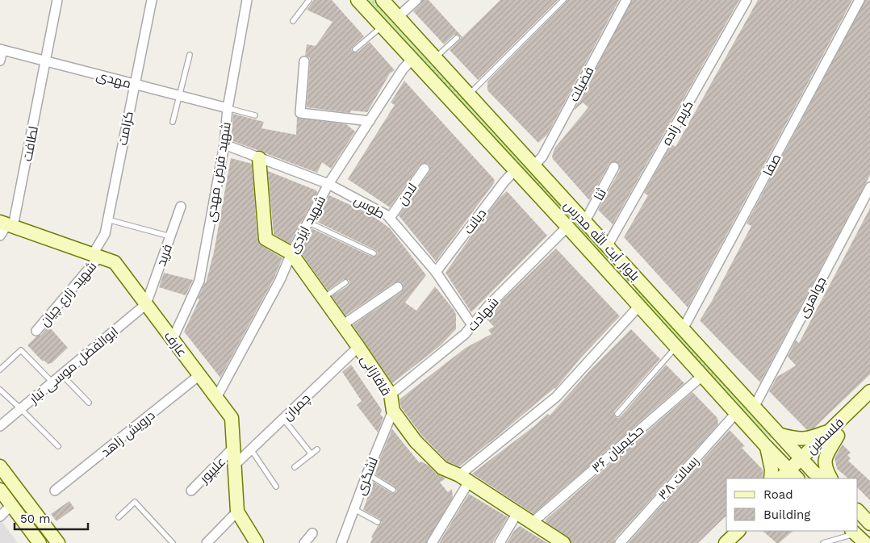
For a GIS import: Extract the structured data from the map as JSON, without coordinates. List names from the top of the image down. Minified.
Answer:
{"streets":{"main road":["بلوار آیت الله مدرس","عارف","قاقازانی","فلسطین"],"street":["مهدی","فضیلت","کریم زاده","کرامت","لطافت","صفا","شهید فرض مهدی","لادن","ثنا","طوس","دیانت","شهید ایزدی","فرید","شهید زارع چیان","جواهری","شهادت","ابوالفضل موسی تبار","چمران","درویش زاهد","۳۶ حکیمیان","علیپور","لشگری","۳۸ رسالت"]},"crossings":[["مهدی","کرامت"],["مهدی","لطافت"],["مهدی","شهید فرض مهدی"],["فضیلت","بلوار آیت الله مدرس"],["کریم زاده","بلوار آیت الله مدرس"],["کرامت","شهید زارع چیان"],["کرامت","عارف"],["لطافت","عارف"],["صفا","بلوار آیت الله مدرس"],["شهید فرض مهدی","طوس"],["شهید فرض مهدی","عارف"],["لادن","طوس"],["ثنا","بلوار آیت الله مدرس"],["طوس","دیانت"],["طوس","شهید ایزدی"],["طوس","شهادت"],["طوس","قاقازانی"],["دیانت","بلوار آیت الله مدرس"],["شهید ایزدی","بلوار آیت الله مدرس"],["شهید ایزدی","عارف"],["شهید ایزدی","قاقازانی"],["بلوار آیت الله مدرس","جواهری"],["بلوار آیت الله مدرس","شهادت"],["بلوار آیت الله مدرس","فلسطین"],["بلوار آیت الله مدرس","۳۶ حکیمیان"],["بلوار آیت الله مدرس","۳۸ رسالت"],["فرید","عارف"],["فرید","ابوالفضل موسی تبار"],["شهید زارع چیان","عارف"],["شهادت","قاقازانی"],["عارف","ابوالفضل موسی تبار"],["عارف","چمران"],["عارف","درویش زاهد"],["عارف","علیپور"],["قاقازانی","چمران"],["قاقازانی","۳۶ حکیمیان"],["قاقازانی","لشگری"]],"legend":["Road","Building"],"scale_bar":"50 m"}
